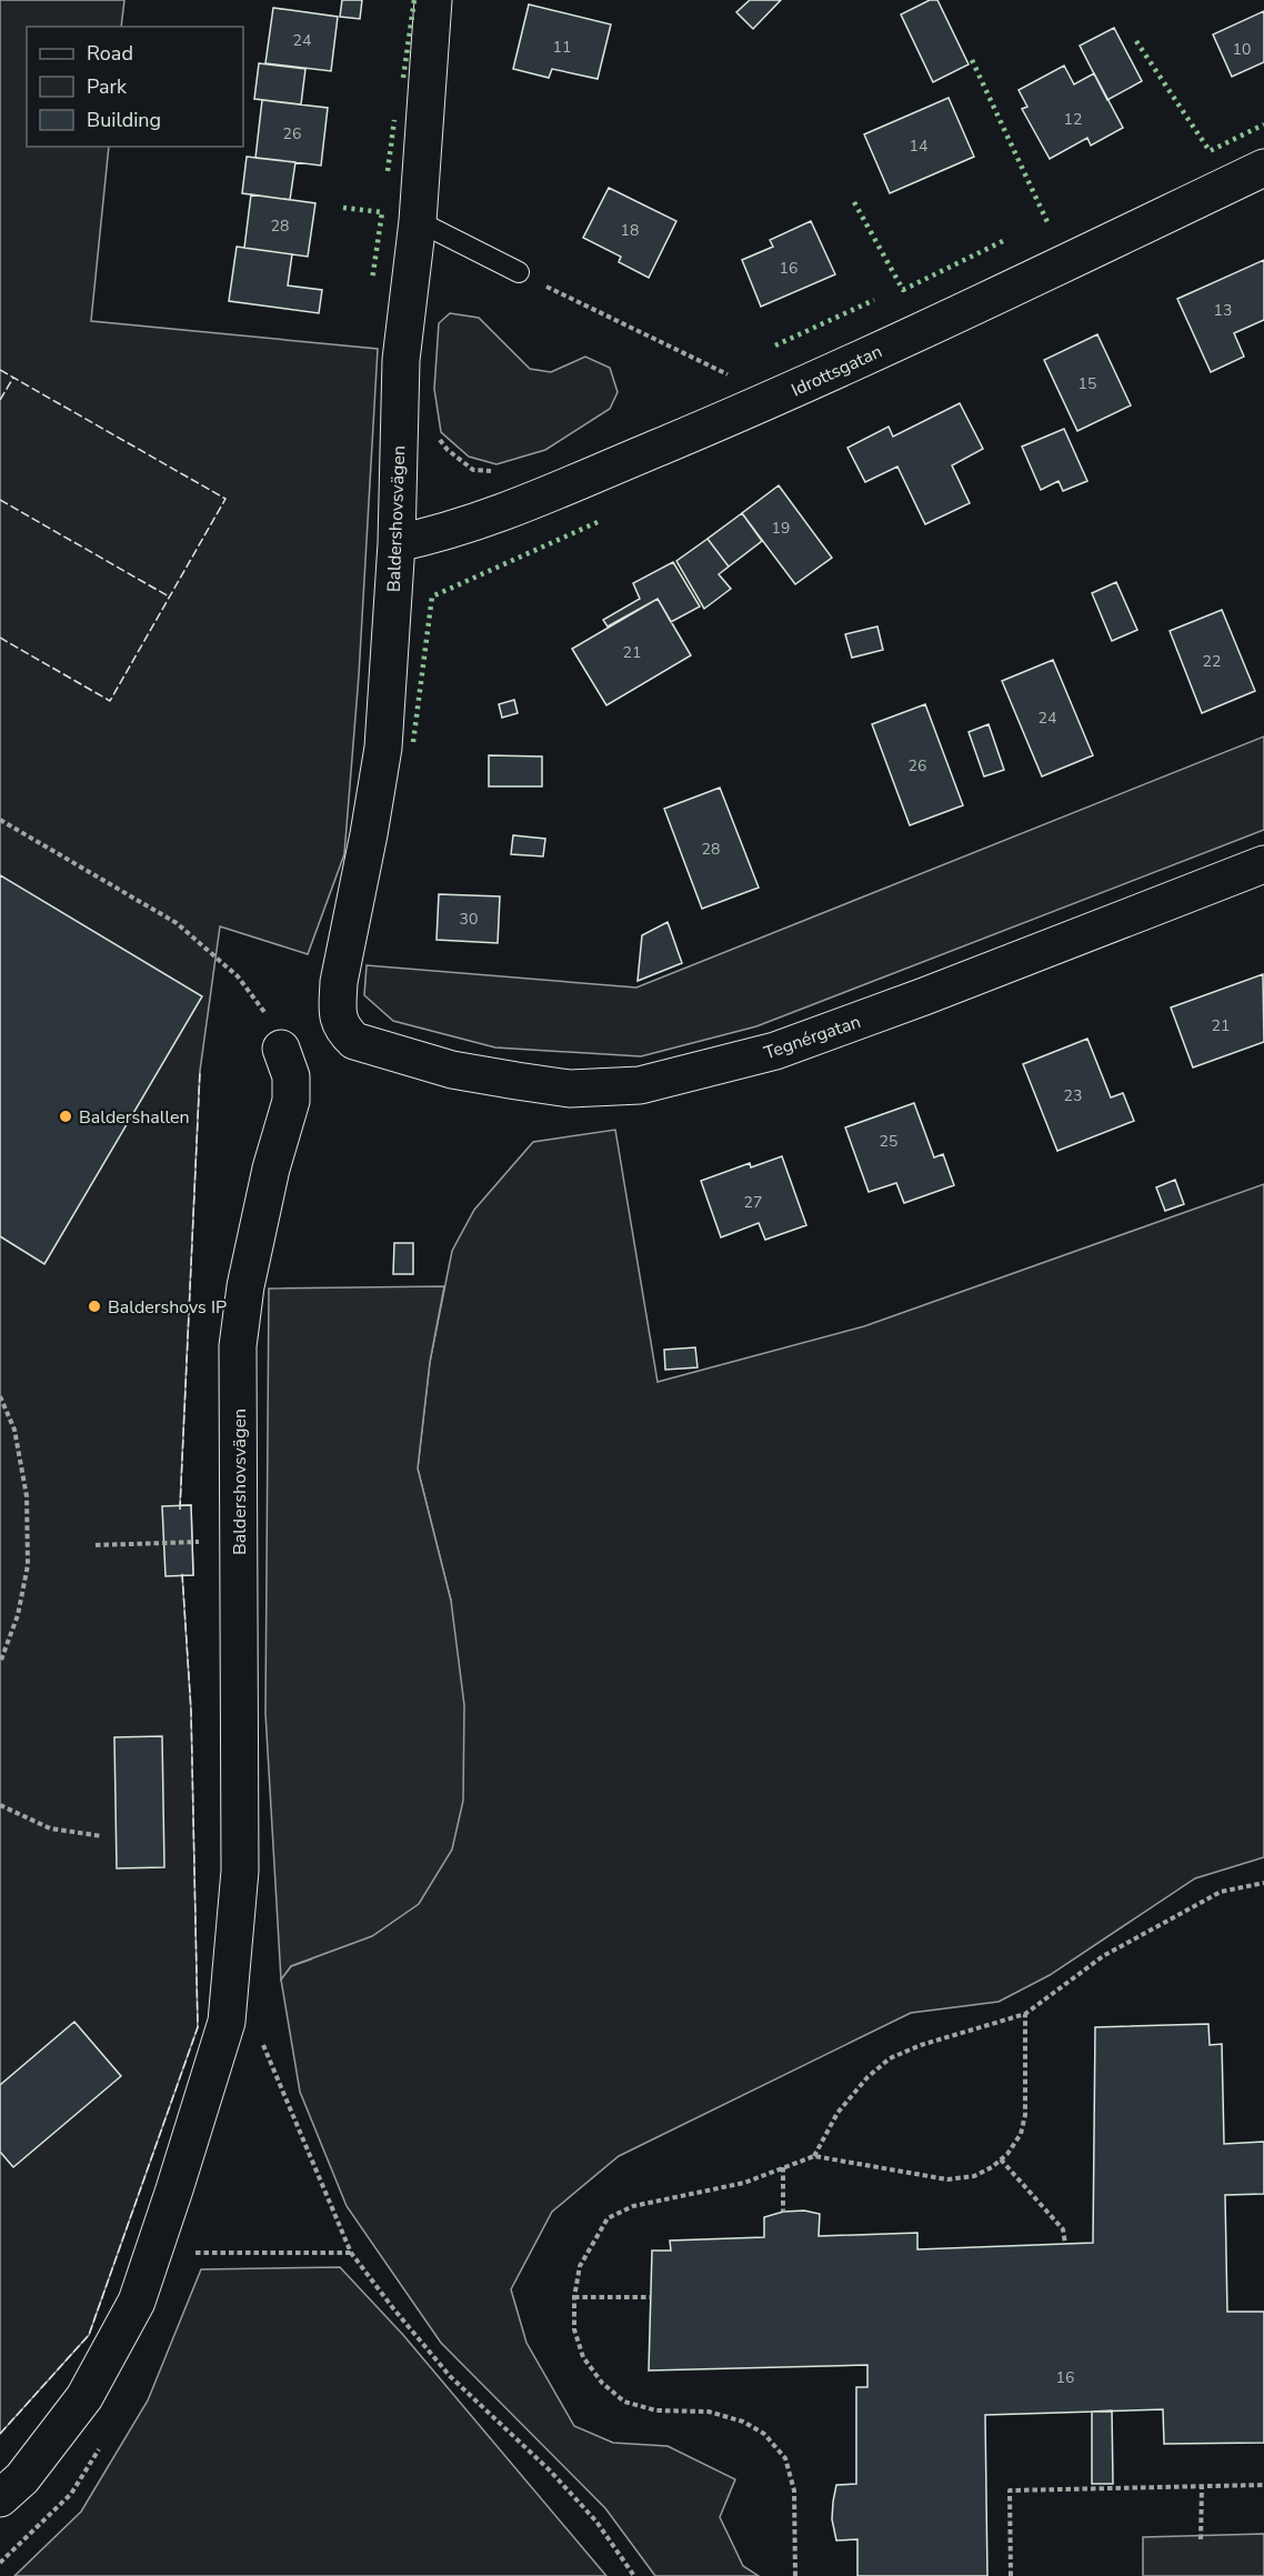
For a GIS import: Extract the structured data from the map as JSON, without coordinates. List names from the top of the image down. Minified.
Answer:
{"streets":{"street":["Idrottsgatan","Baldershovsvägen","Tegnérgatan"]},"crossings":[["Idrottsgatan","Baldershovsvägen"],["Baldershovsvägen","Tegnérgatan"]],"places":["Baldershallen","Baldershovs IP"],"house_numbers":["24","11","10","12","26","14","28","18","16","13","15","19","21","22","24","26","28","30","21","23","25","27","16"],"legend":["Road","Park","Building"]}
